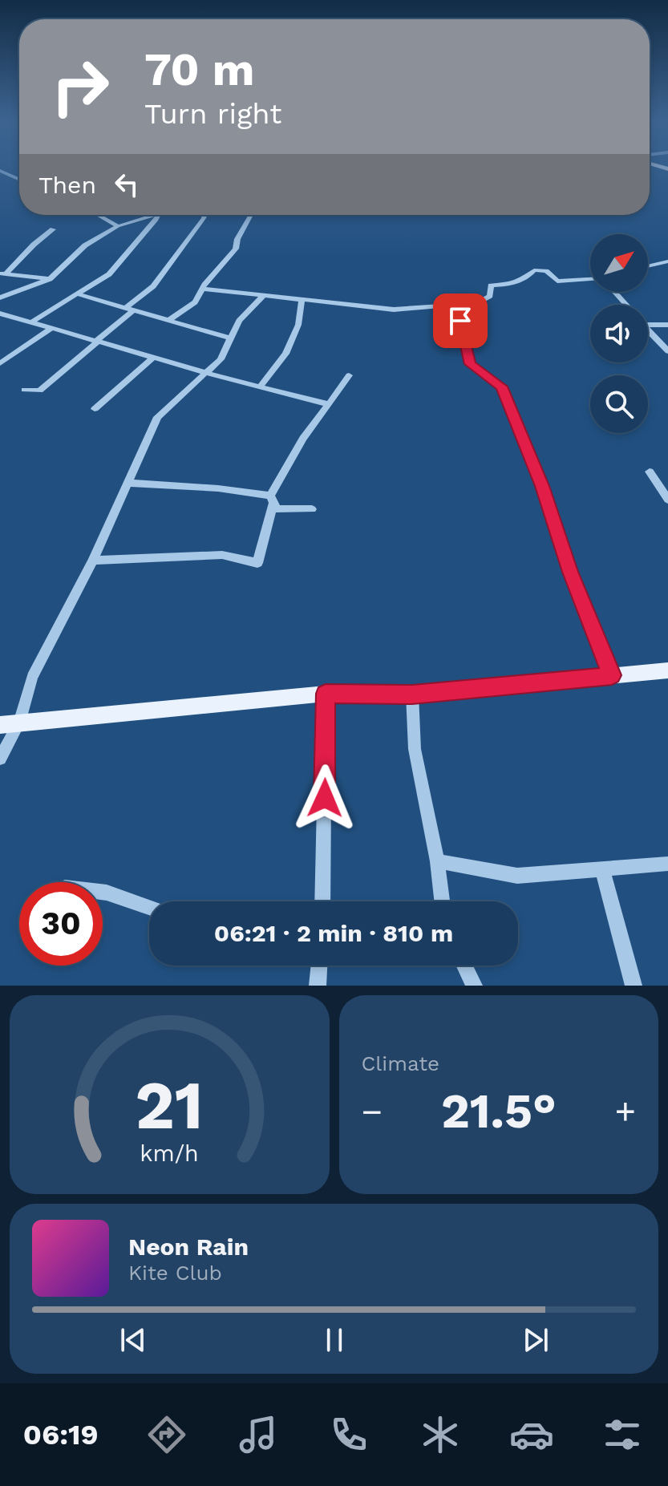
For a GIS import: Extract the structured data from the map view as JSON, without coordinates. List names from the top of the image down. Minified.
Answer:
{"north":"top right","page":{"turn":["70 m","Turn right"],"then":"Then","limit":"30","trip":"06:21 · 2 min · 810 m","tile":"Climate","heat":["−","21.5°","+"],"song":["Neon Rain","Kite Club"],"tabs":"06:19","gauge":["21","km/h"]}}
